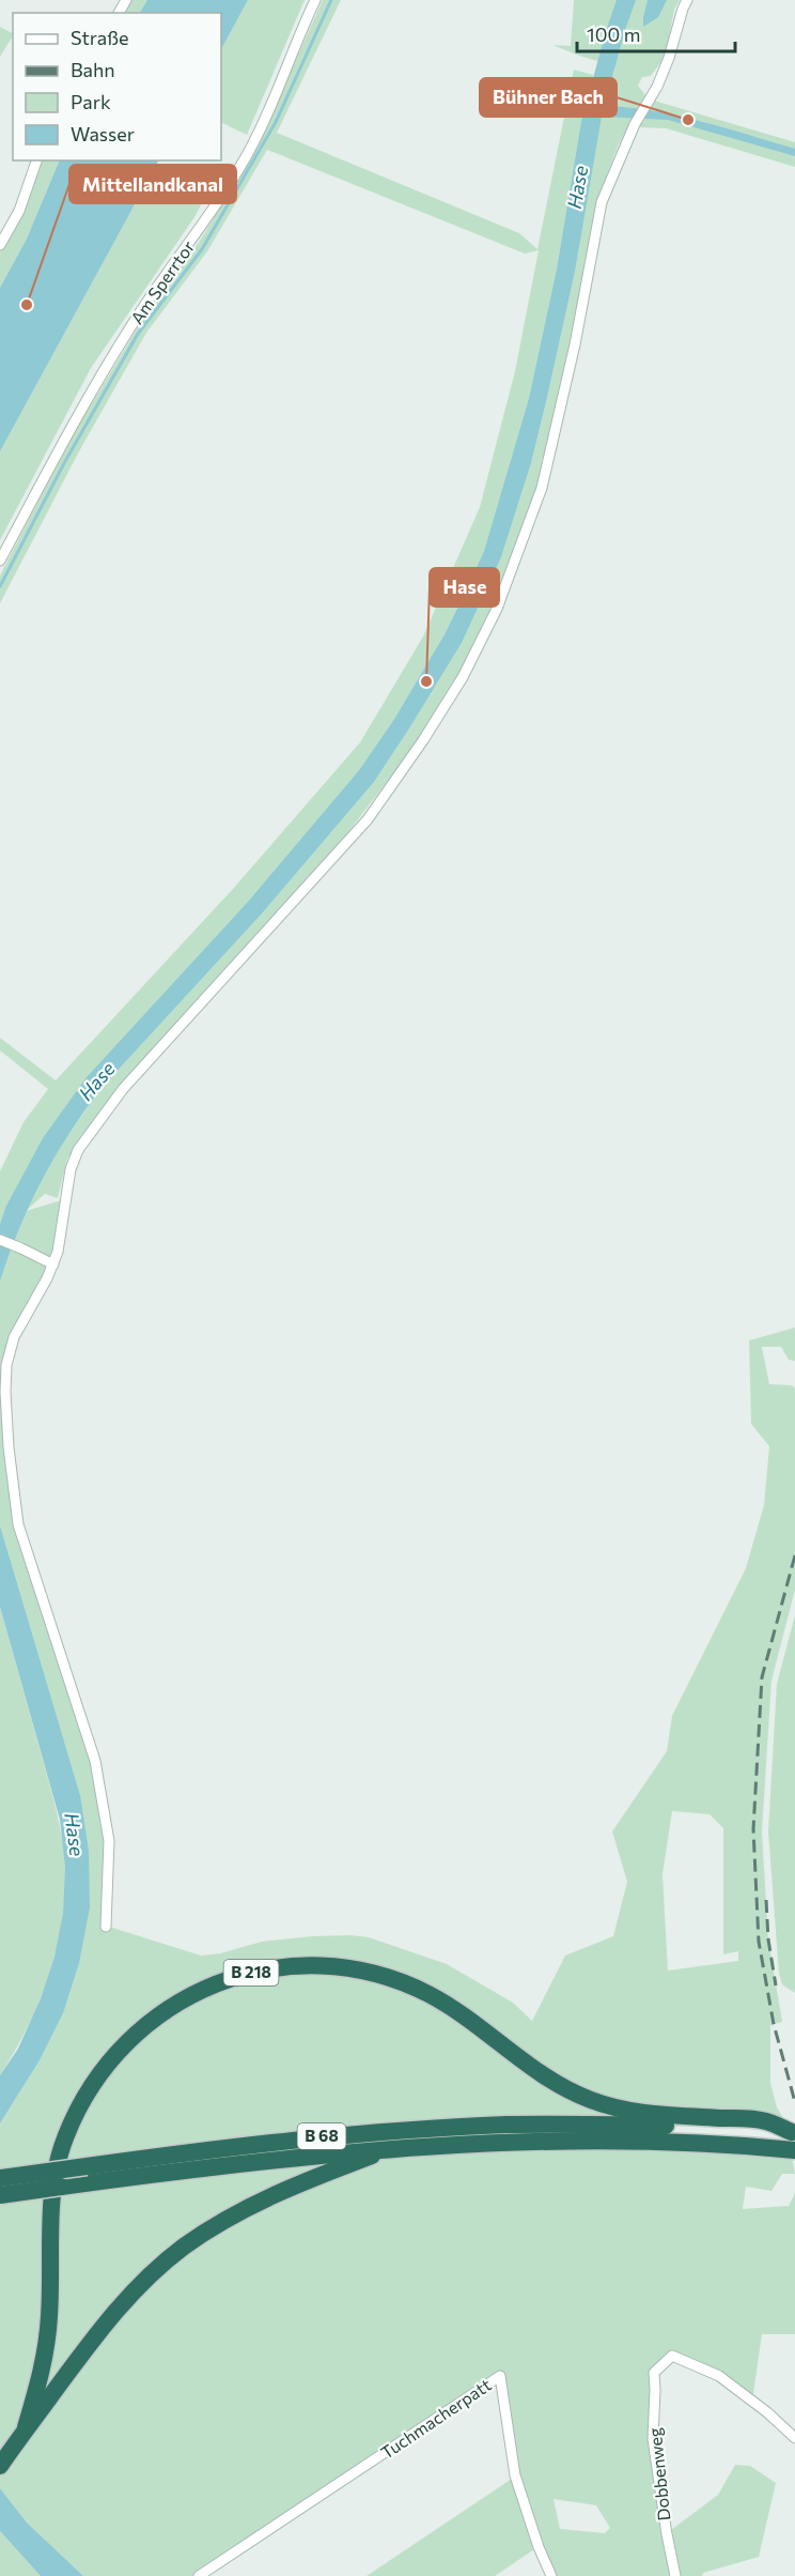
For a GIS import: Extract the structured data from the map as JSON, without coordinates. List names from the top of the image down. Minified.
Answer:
{"streets":{"highway":["B 218","B 68"],"street":["Am Sperrtor","Tuchmacherpatt","Dobbenweg"]},"crossings":[["B 218","B 68"]],"water":["Hase"],"places":["Bühner Bach","Mittellandkanal","Hase"],"legend":["Straße","Bahn","Park","Wasser"],"scale_bar":"100 m"}
